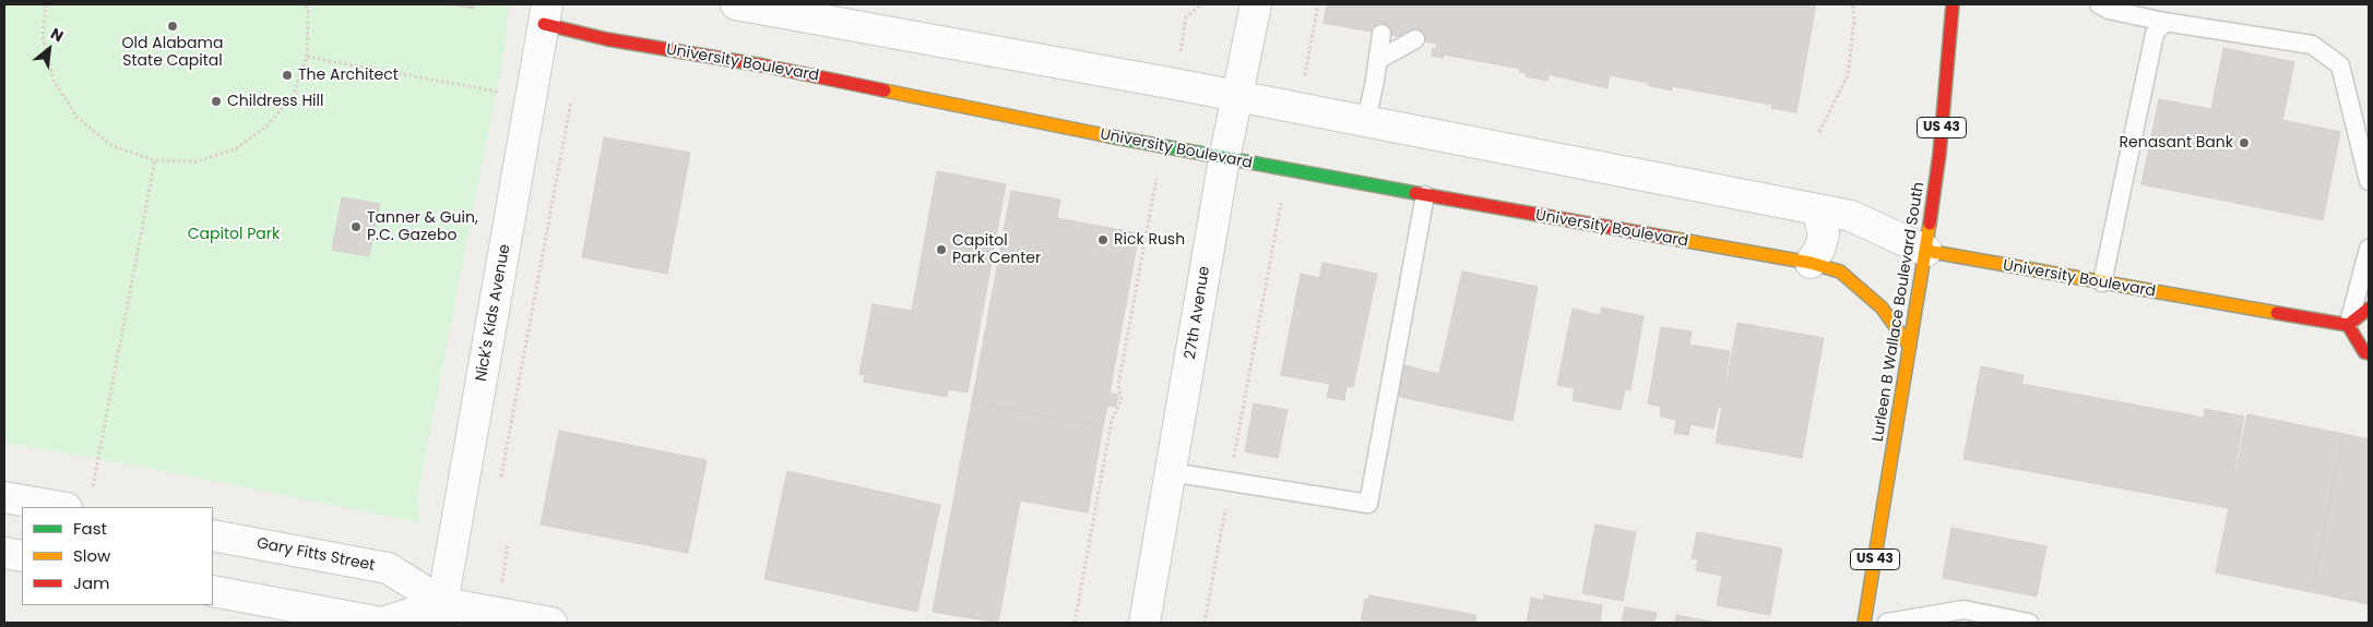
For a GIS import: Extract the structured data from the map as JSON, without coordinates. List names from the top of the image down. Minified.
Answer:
{"streets":{"main road":["University Boulevard","US 43","Lurleen B Wallace Boulevard South"],"street":["Nick's Kids Avenue","27th Avenue","Gary Fitts Street"]},"crossings":[["University Boulevard","Lurleen B Wallace Boulevard South"],["University Boulevard","Nick's Kids Avenue"],["University Boulevard","27th Avenue"],["Nick's Kids Avenue","Gary Fitts Street"]],"parks":["Capitol Park"],"places":["Old Alabama State Capital","The Architect","Childress Hill","Renasant Bank","Tanner & Guin, P.C. Gazebo","Rick Rush","Capitol Park Center"],"legend":["Fast","Slow","Jam"],"north":"top right"}
